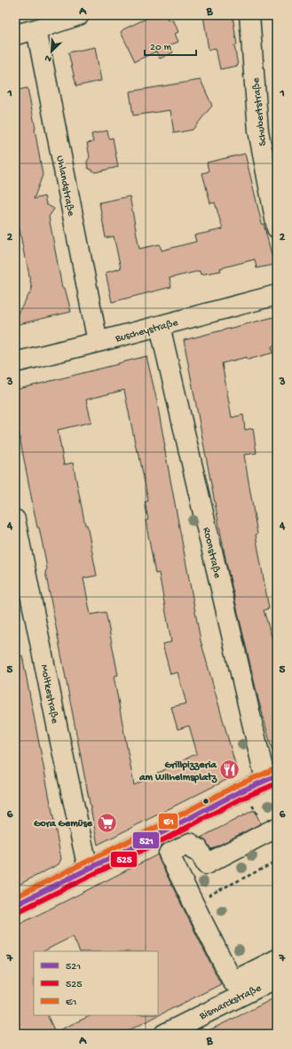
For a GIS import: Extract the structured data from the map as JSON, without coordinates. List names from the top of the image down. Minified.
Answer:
{"streets":{"street":["Schubertstraße","Uhlandstraße","Buscheystraße","Roonstraße","Moltkestraße","Bismarckstraße"]},"crossings":[["Uhlandstraße","Buscheystraße"],["Buscheystraße","Roonstraße"]],"places":{"restaurant":["Grillpizzeria am Wilhelmsplatz"],"supermarket":["Gora Gemüse"]},"lines":["transit line E1","transit line 521","transit line 525"],"legend":["521","525","E1"],"scale_bar":"20 m","north":"bottom left","grid":{"columns":["A","B"],"rows":["1","2","3","4","5","6","7"]}}
